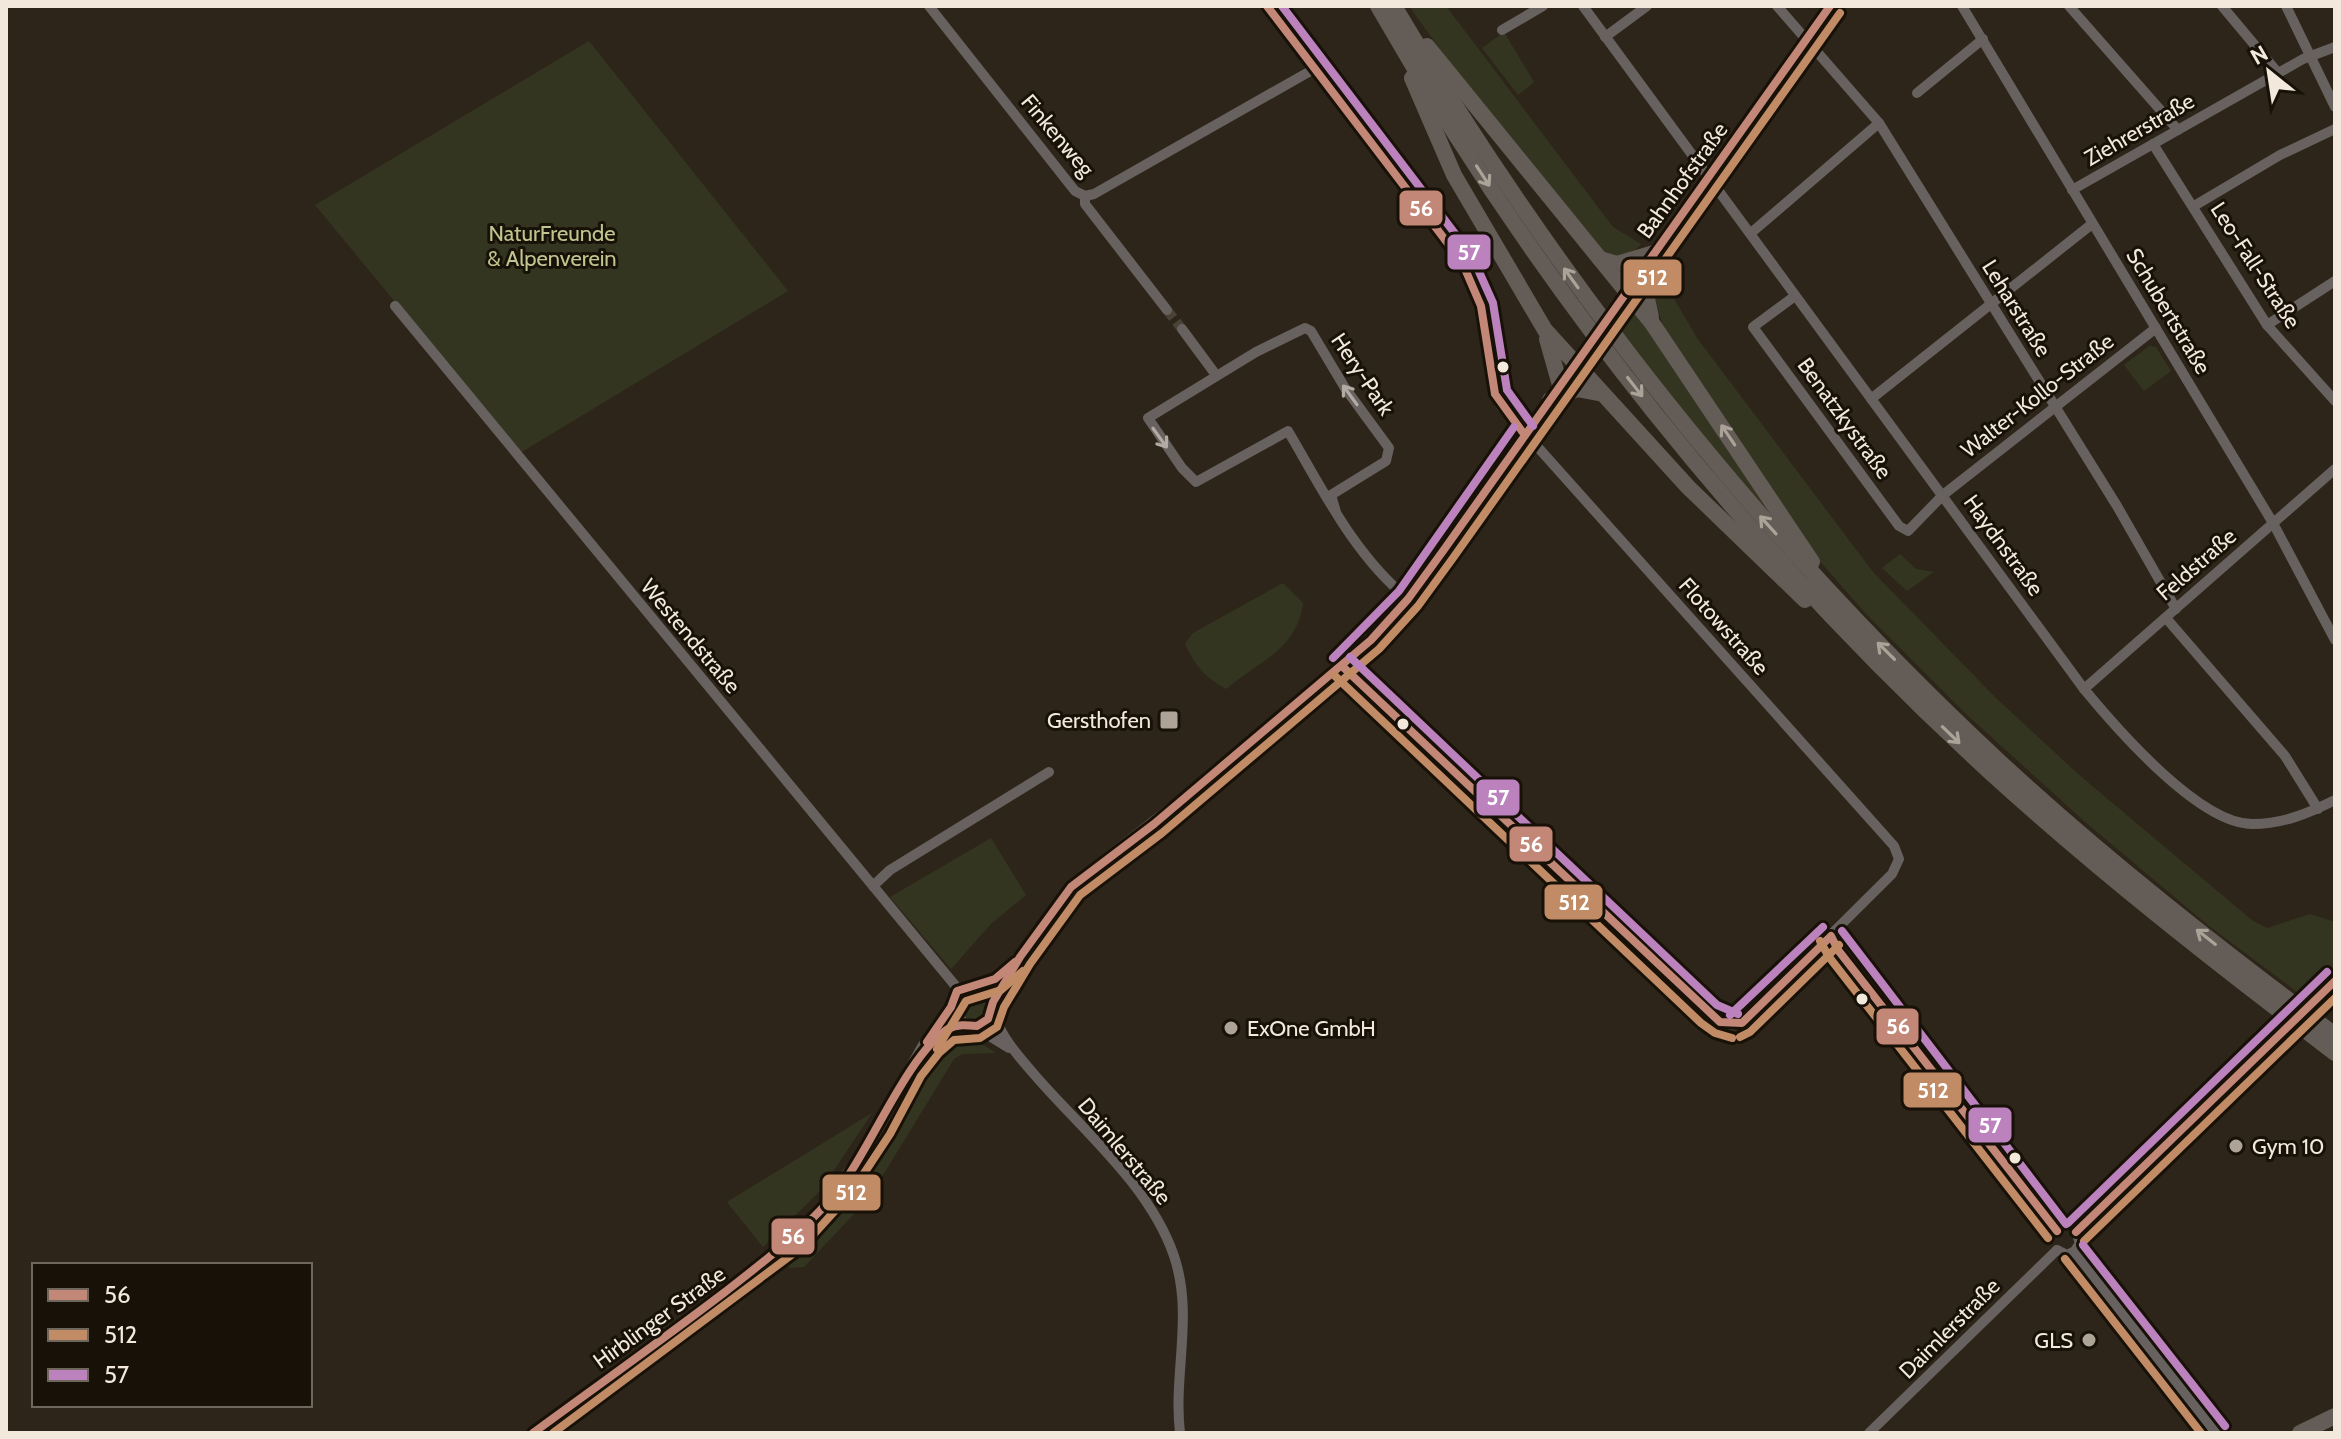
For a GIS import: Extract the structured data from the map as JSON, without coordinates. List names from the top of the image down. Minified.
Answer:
{"streets":{"main road":["Bahnhofstraße","Hirblinger Straße"],"street":["Ziehrerstraße","Finkenweg","Leo-Fall-Straße","Leharstraße","Schubertstraße","Hery-Park","Walter-Kollo-Straße","Benatzkystraße","Haydnstraße","Feldstraße","Flotowstraße","Westendstraße","Daimlerstraße"]},"crossings":[["Ziehrerstraße","Leo-Fall-Straße"],["Ziehrerstraße","Schubertstraße"],["Finkenweg","Flotowstraße"],["Bahnhofstraße","Leharstraße"],["Bahnhofstraße","Hery-Park"],["Bahnhofstraße","Haydnstraße"],["Bahnhofstraße","Flotowstraße"],["Leharstraße","Walter-Kollo-Straße"],["Leharstraße","Feldstraße"],["Schubertstraße","Walter-Kollo-Straße"],["Schubertstraße","Feldstraße"],["Walter-Kollo-Straße","Benatzkystraße"],["Walter-Kollo-Straße","Haydnstraße"],["Benatzkystraße","Haydnstraße"],["Haydnstraße","Feldstraße"],["Westendstraße","Daimlerstraße"],["Westendstraße","Hirblinger Straße"],["Daimlerstraße","Hirblinger Straße"]],"parks":["NaturFreunde & Alpenverein"],"places":{"transit":["Gersthofen"],"other":["ExOne GmbH","Gym 10","GLS"]},"lines":["transit line 56","transit line 57","transit line 512"],"legend":["56","512","57"],"north":"top left"}
